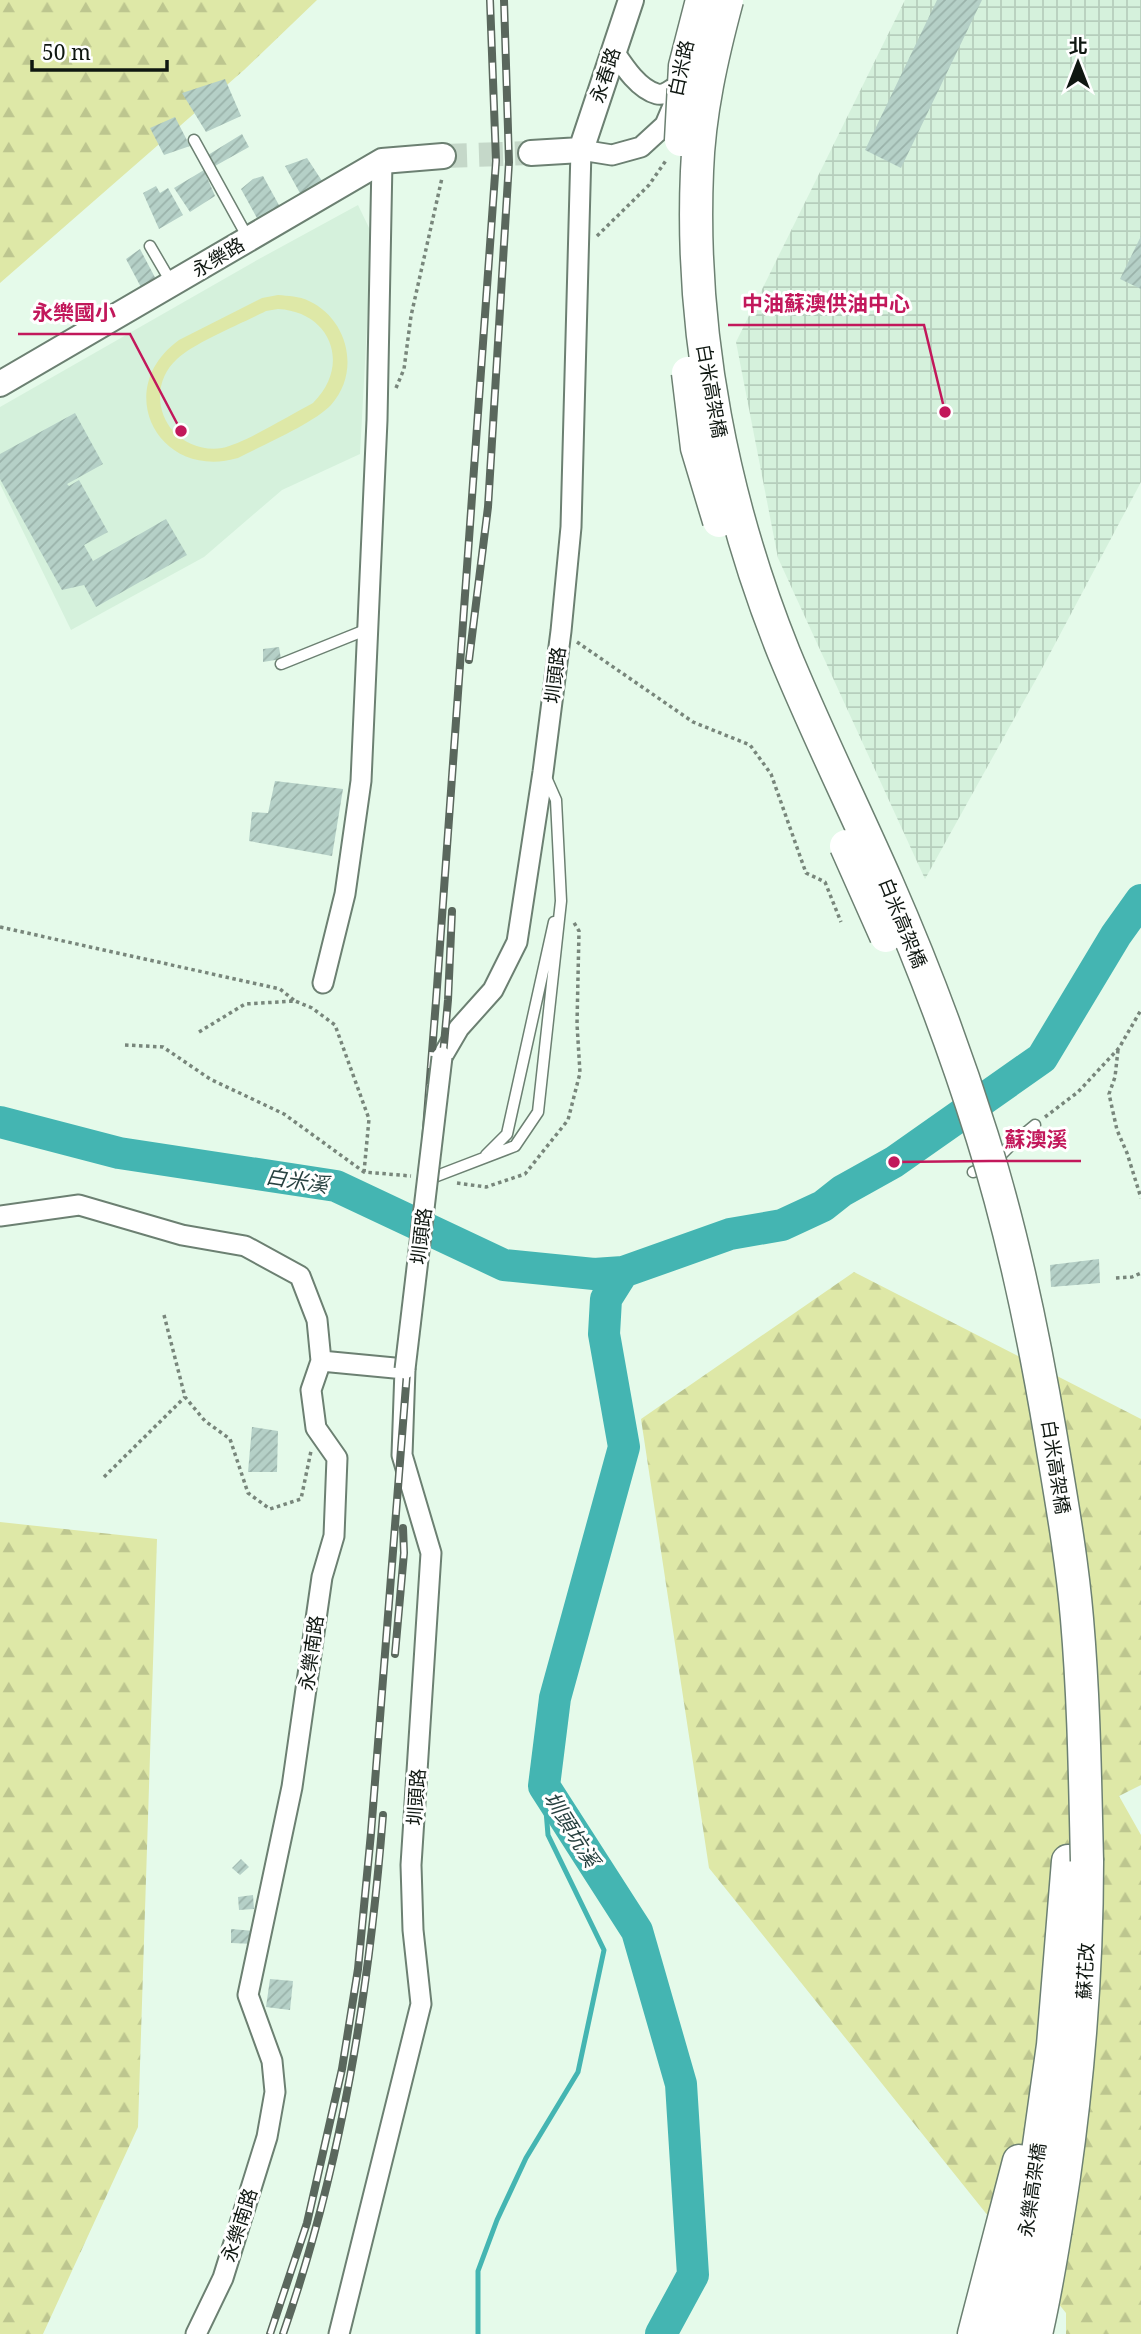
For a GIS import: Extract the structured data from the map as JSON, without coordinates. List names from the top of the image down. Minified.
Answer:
{"streets":{"main road":["白米高架橋","蘇花改","永樂高架橋"],"street":["白米路","永春路","永樂路","圳頭路","永樂南路"]},"crossings":[["白米路","永春路"],["白米路","圳頭路"],["永春路","圳頭路"],["白米高架橋","蘇花改"],["蘇花改","永樂高架橋"]],"water":["白米溪","圳頭坑溪"],"places":["中油蘇澳供油中心","永樂國小","蘇澳溪"],"scale_bar":"50 m","north":"top"}
